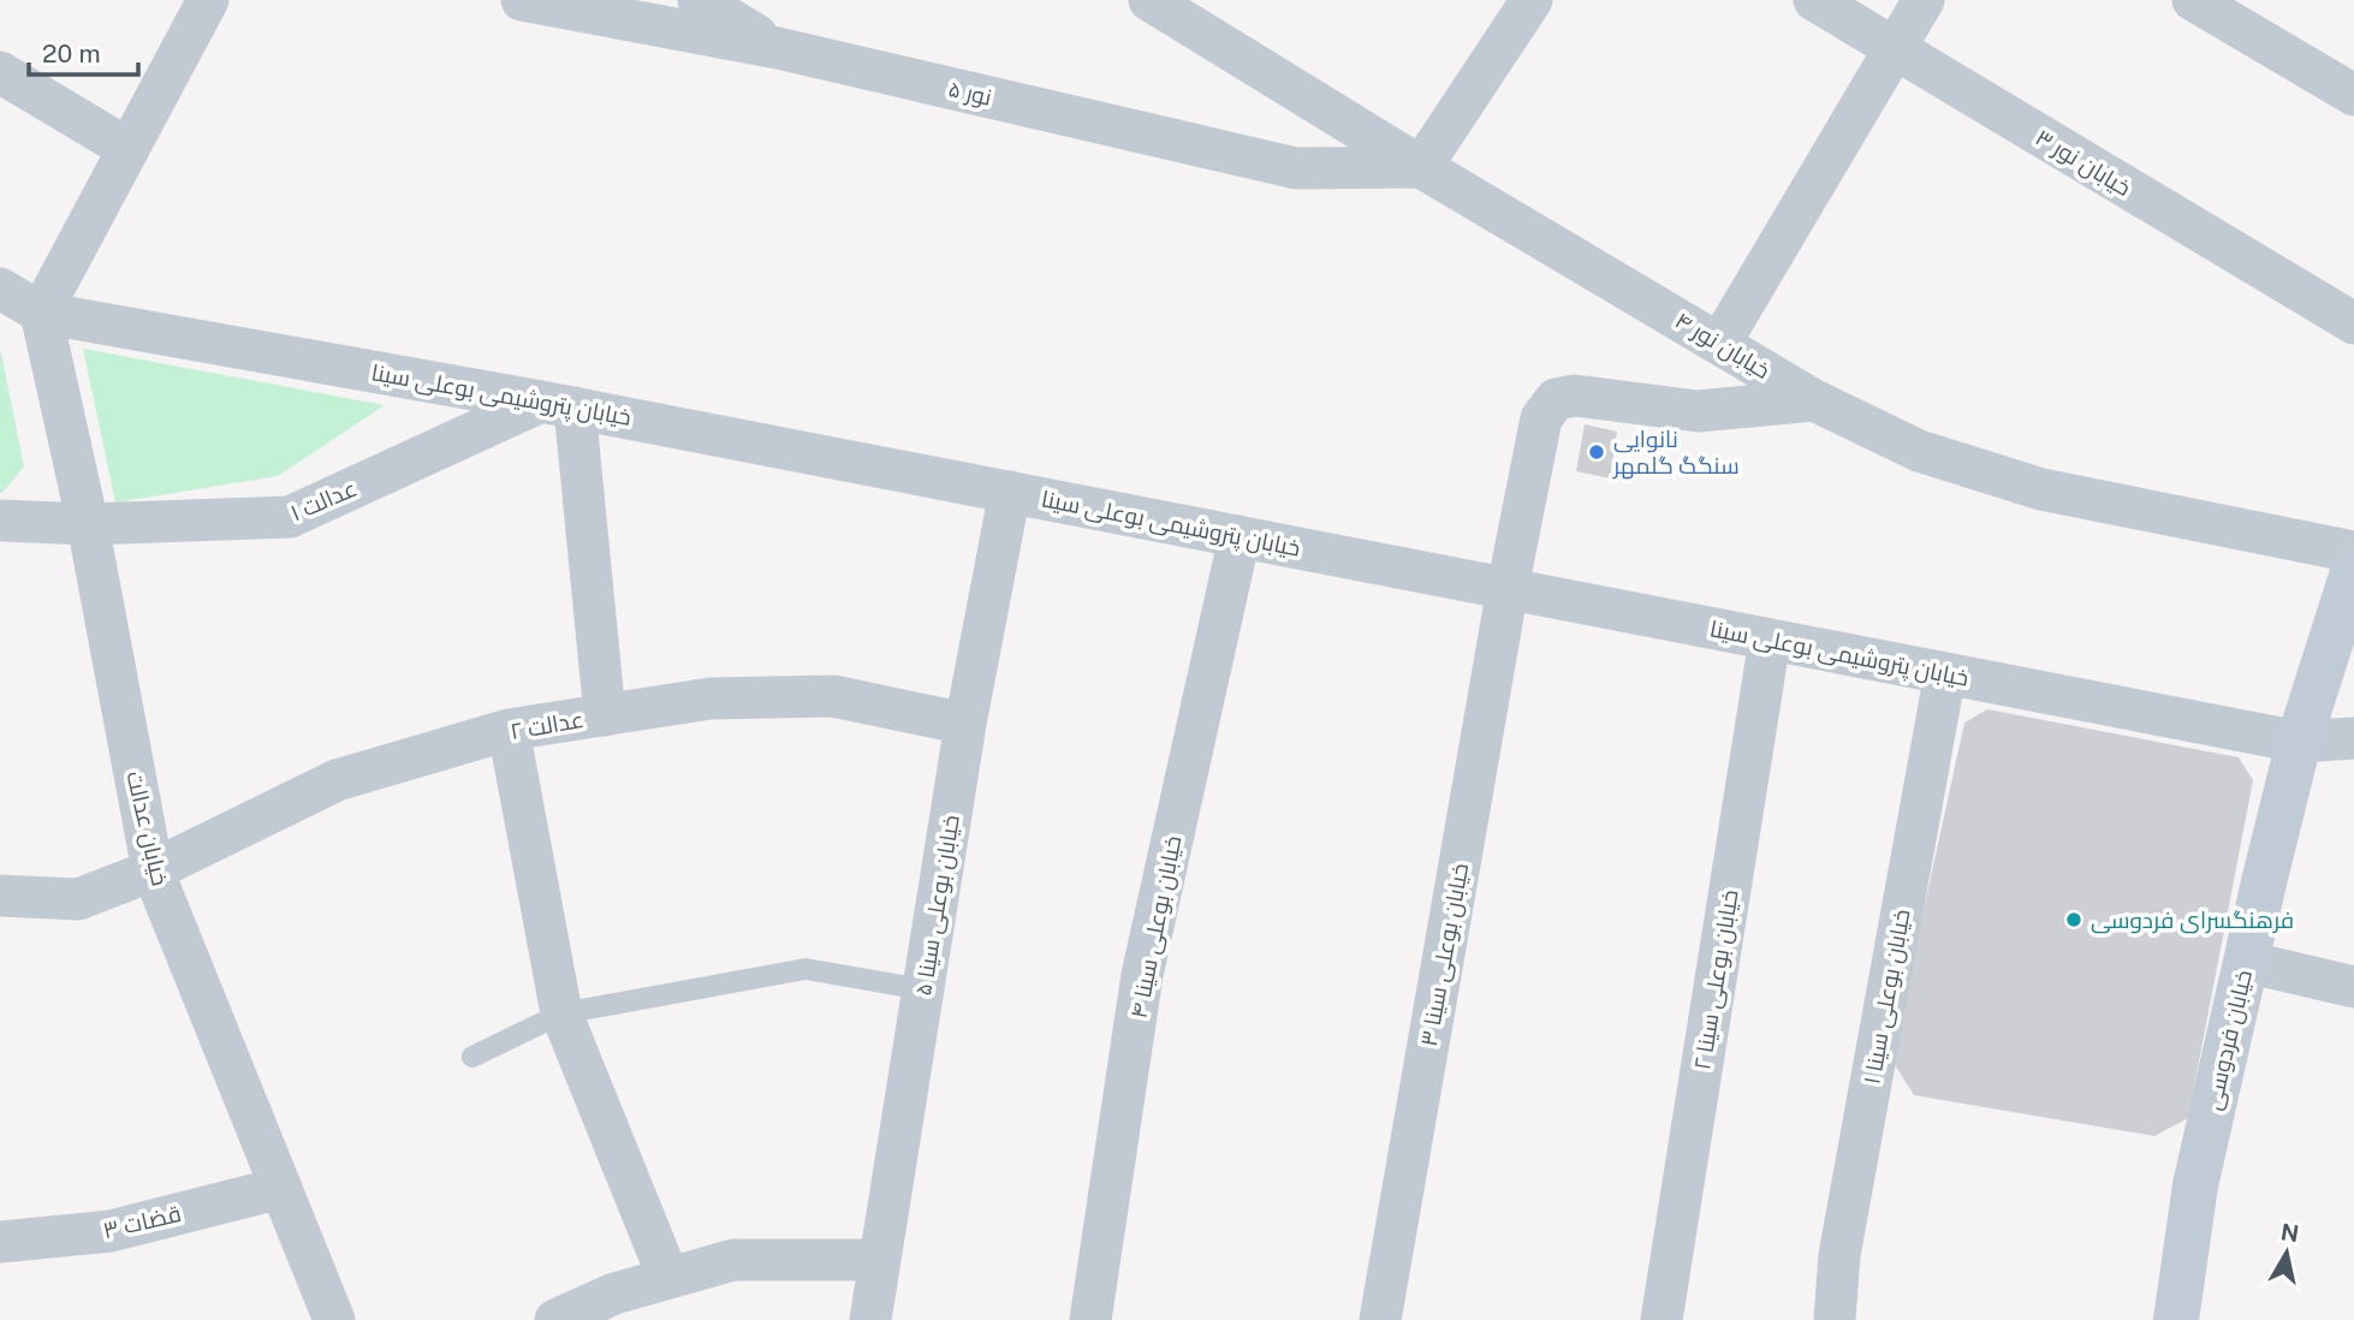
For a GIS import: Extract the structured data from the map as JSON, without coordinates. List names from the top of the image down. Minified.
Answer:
{"streets":{"street":["نور ۵","خیابان نور ۳","خیابان نور ۴","خیابان پتروشیمی بوعلی سینا","عدالت ۱","عدالت ۲","خیابان عدالت","خیابان بوعلی سینا ۵","خیابان بوعلی سینا ۴","خیابان بوعلی سینا ۳","خیابان بوعلی سینا ۲","خیابان بوعلی سینا ۱","خیابان فردوسی","قضات ۳"]},"crossings":[["نور ۵","خیابان نور ۴"],["خیابان نور ۴","خیابان بوعلی سینا ۳"],["خیابان پتروشیمی بوعلی سینا","عدالت ۱"],["خیابان پتروشیمی بوعلی سینا","خیابان عدالت"],["خیابان پتروشیمی بوعلی سینا","خیابان بوعلی سینا ۵"],["خیابان پتروشیمی بوعلی سینا","خیابان بوعلی سینا ۴"],["خیابان پتروشیمی بوعلی سینا","خیابان بوعلی سینا ۳"],["خیابان پتروشیمی بوعلی سینا","خیابان بوعلی سینا ۲"],["خیابان پتروشیمی بوعلی سینا","خیابان بوعلی سینا ۱"],["خیابان پتروشیمی بوعلی سینا","خیابان فردوسی"],["عدالت ۱","خیابان عدالت"],["عدالت ۲","خیابان عدالت"],["عدالت ۲","خیابان بوعلی سینا ۵"],["خیابان عدالت","قضات ۳"]],"places":["نانوایی سنگگ گلمهر","فرهنگسرای فردوسی"],"scale_bar":"20 m","north":"top"}
